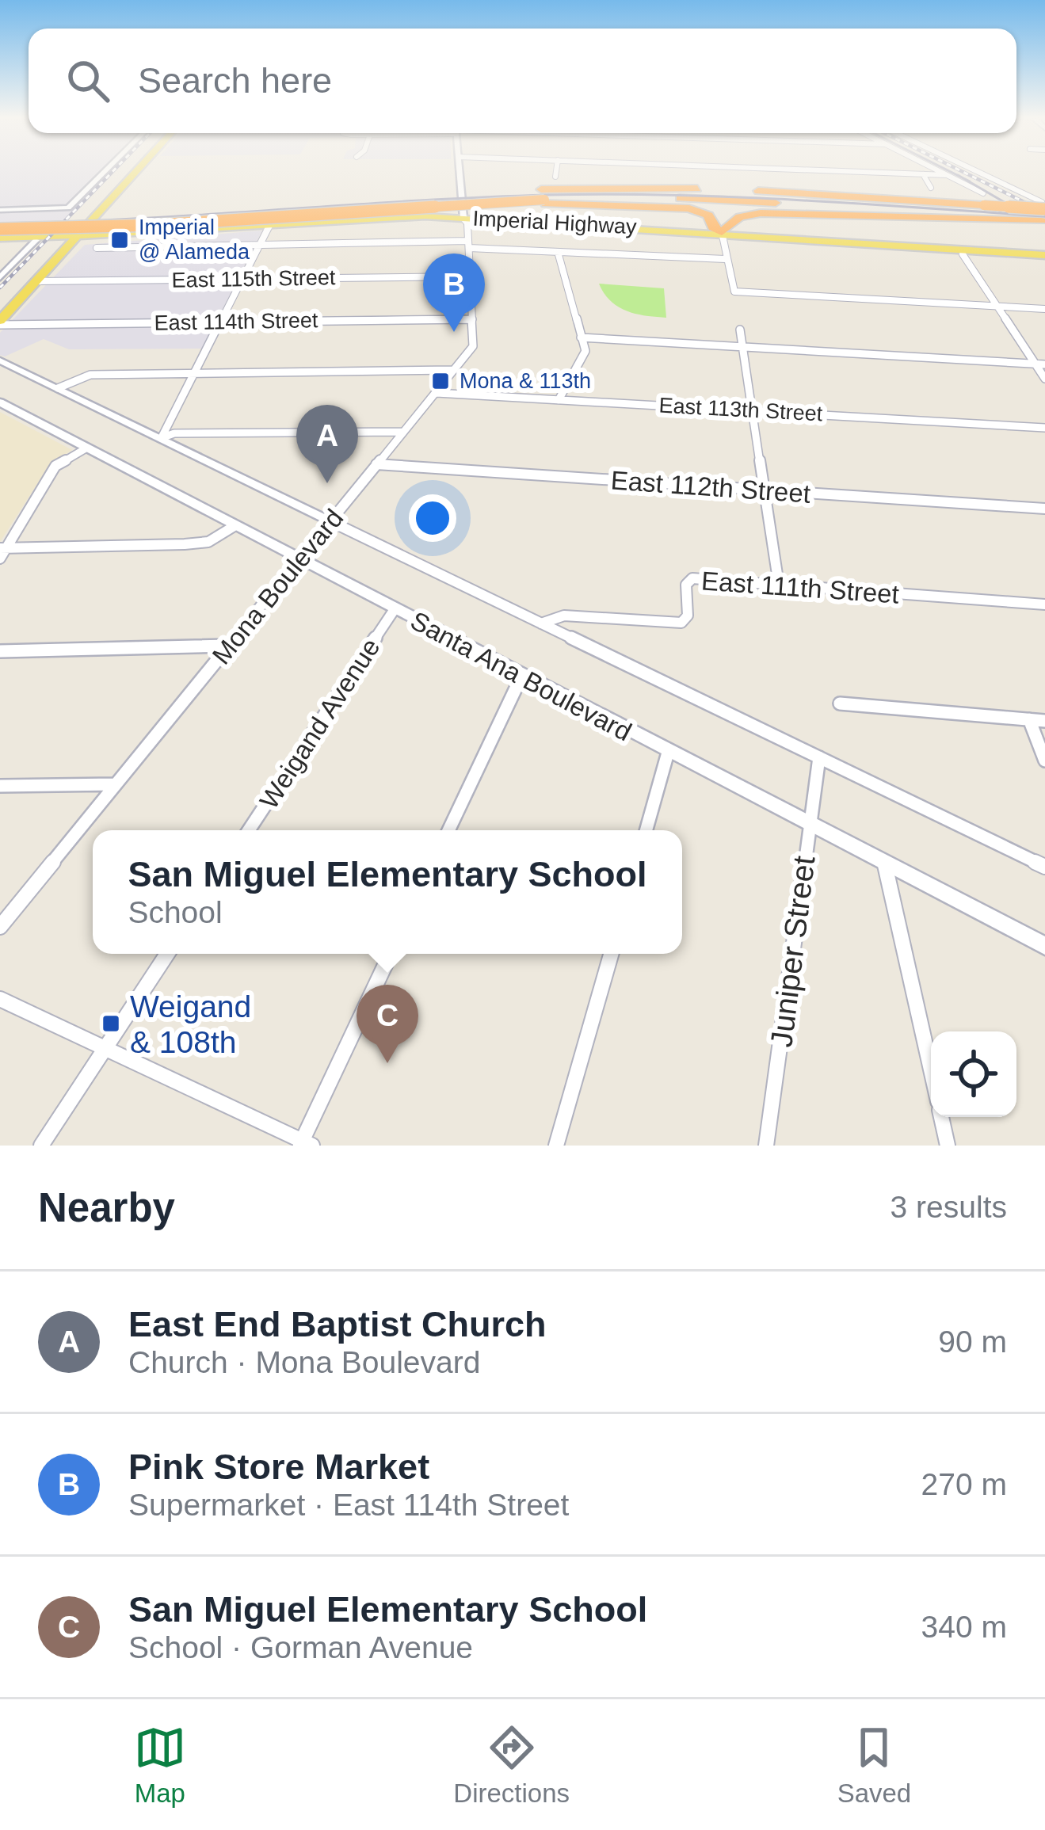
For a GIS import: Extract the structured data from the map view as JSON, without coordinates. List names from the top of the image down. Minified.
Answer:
{"streets":{"main road":["Imperial Highway"],"street":["East 115th Street","East 114th Street","East 113th Street","East 112th Street","Mona Boulevard","East 111th Street","Santa Ana Boulevard","Weigand Avenue","Juniper Street"]},"crossings":[["Imperial Highway","Mona Boulevard"],["East 115th Street","Mona Boulevard"],["East 114th Street","Mona Boulevard"],["East 113th Street","Mona Boulevard"],["East 112th Street","Mona Boulevard"],["Mona Boulevard","Santa Ana Boulevard"],["East 111th Street","Santa Ana Boulevard"],["Santa Ana Boulevard","Weigand Avenue"],["Santa Ana Boulevard","Juniper Street"]],"places":{"transit":["Imperial @ Alameda","Mona & 113th","Weigand & 108th"]},"page":{"search":"Search here","pins":["B","A","C"],"popup":["San Miguel Elementary School","School"],"heading":["Nearby","3 results"],"list":[{"mark":"A","name":"East End Baptist Church","note":"Church · Mona Boulevard","value":"90 m"},{"mark":"B","name":"Pink Store Market","note":"Supermarket · East 114th Street","value":"270 m"},{"mark":"C","name":"San Miguel Elementary School","note":"School · Gorman Avenue","value":"340 m"}],"nav":["Map","Directions","Saved"]}}
